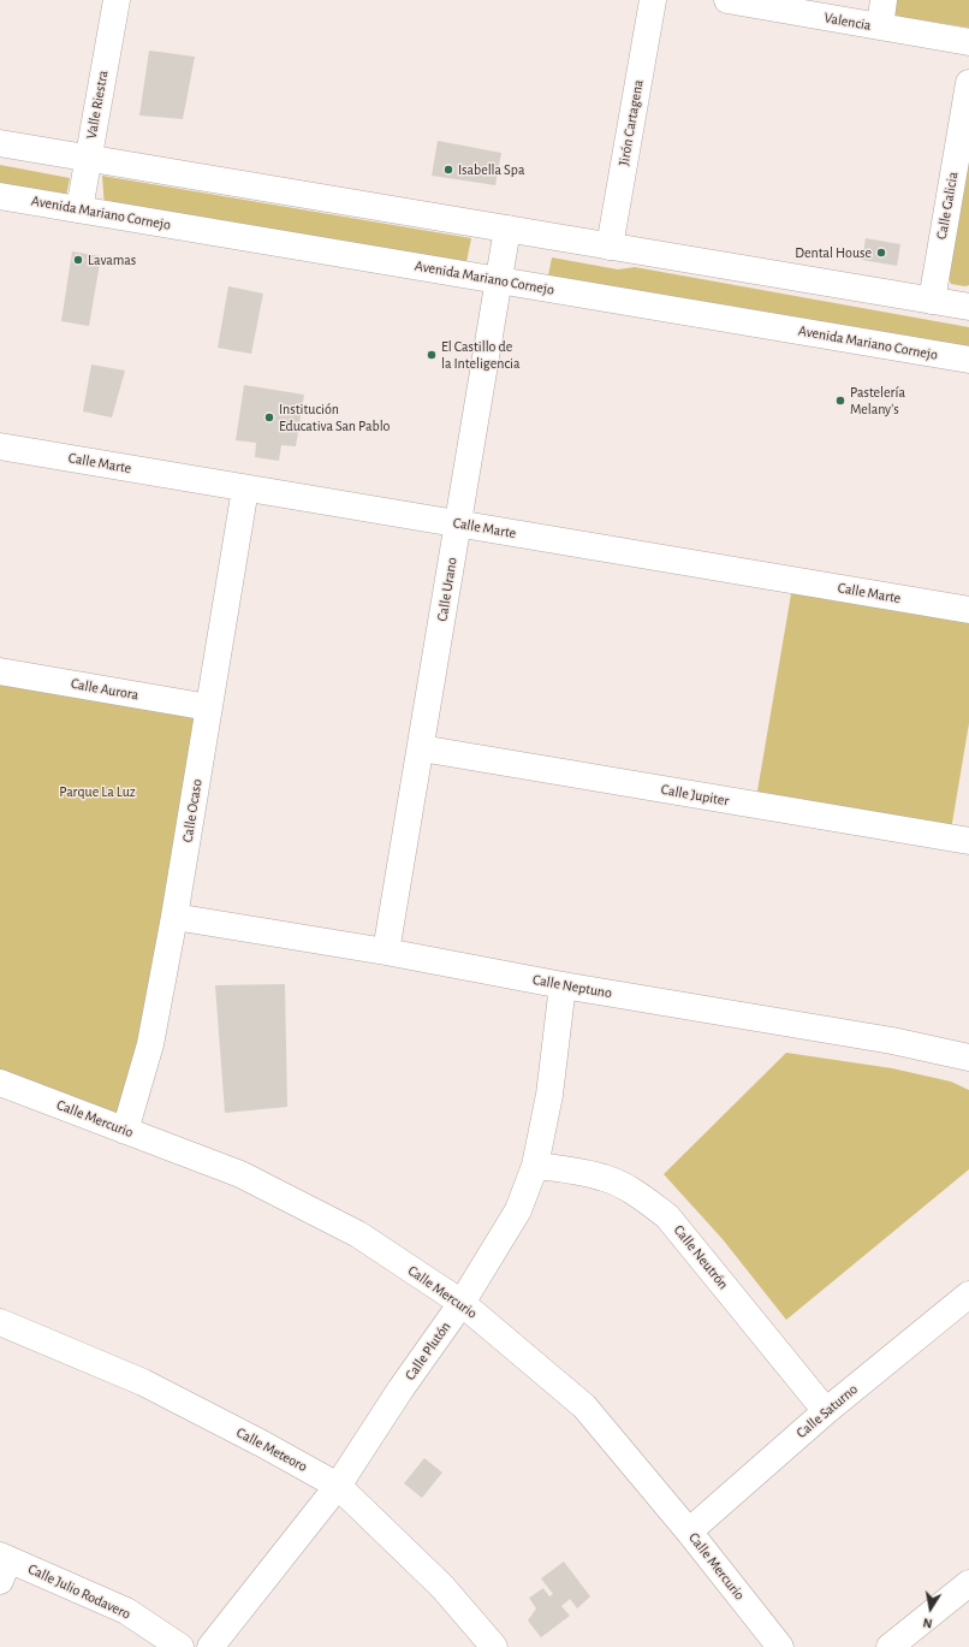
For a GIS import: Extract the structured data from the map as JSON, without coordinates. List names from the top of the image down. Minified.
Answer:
{"streets":{"street":["Valencia","Valle Riestra","Jirón Cartagena","Calle Galicia","Avenida Mariano Cornejo","Calle Marte","Calle Urano","Calle Aurora","Calle Jupiter","Calle Ocaso","Calle Neptuno","Calle Mercurio","Calle Neutrón","Calle Plutón","Calle Saturno","Calle Meteoro","Calle Julio Rodavero"]},"crossings":[["Valle Riestra","Avenida Mariano Cornejo"],["Avenida Mariano Cornejo","Calle Urano"],["Calle Marte","Calle Urano"],["Calle Marte","Calle Ocaso"],["Calle Urano","Calle Jupiter"],["Calle Urano","Calle Neptuno"],["Calle Aurora","Calle Ocaso"],["Calle Ocaso","Calle Neptuno"],["Calle Ocaso","Calle Mercurio"],["Calle Neptuno","Calle Plutón"],["Calle Mercurio","Calle Plutón"],["Calle Mercurio","Calle Saturno"],["Calle Neutrón","Calle Plutón"],["Calle Neutrón","Calle Saturno"],["Calle Plutón","Calle Meteoro"]],"parks":["Parque La Luz"],"places":["Isabella Spa","Dental House","Lavamas","El Castillo de la Inteligencia","Pastelería Melany's","Institución Educativa San Pablo"],"north":"bottom"}
